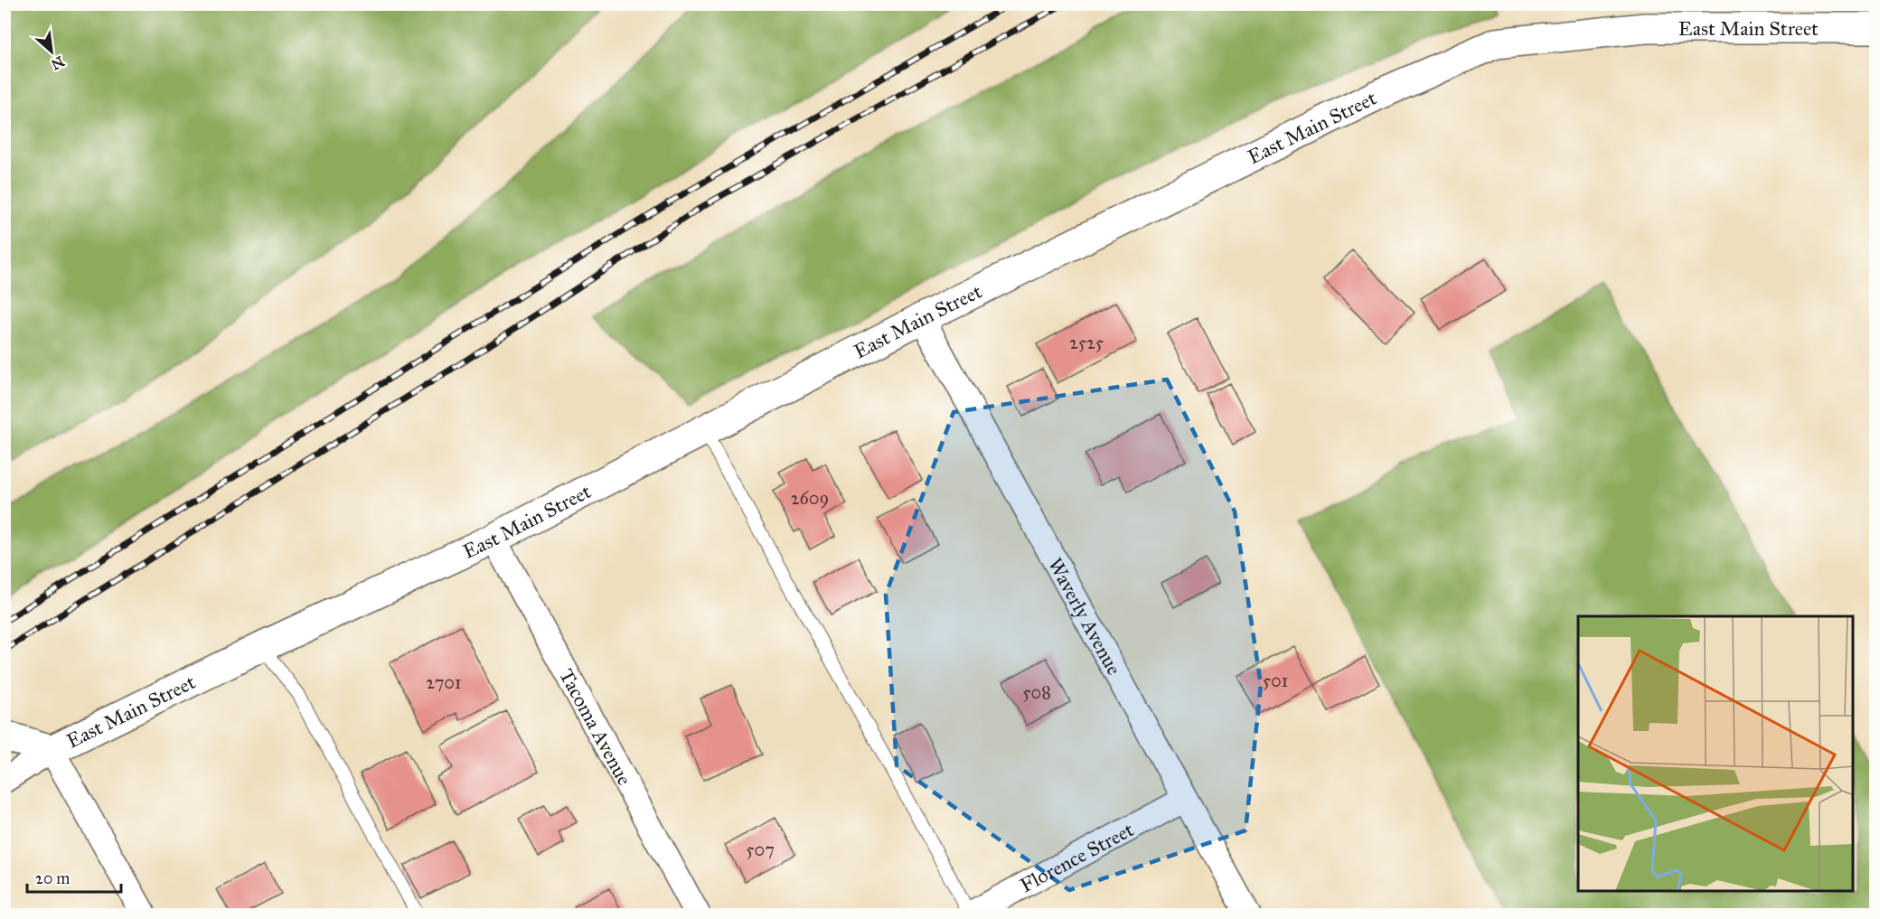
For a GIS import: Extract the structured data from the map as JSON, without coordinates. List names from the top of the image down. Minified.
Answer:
{"streets":{"street":["East Main Street","Waverly Avenue","Tacoma Avenue","Florence Street"]},"crossings":[["East Main Street","Waverly Avenue"],["East Main Street","Tacoma Avenue"],["Waverly Avenue","Florence Street"]],"house_numbers":["2525","2609","501","2701","508","507"],"scale_bar":"20 m","north":"bottom right"}
